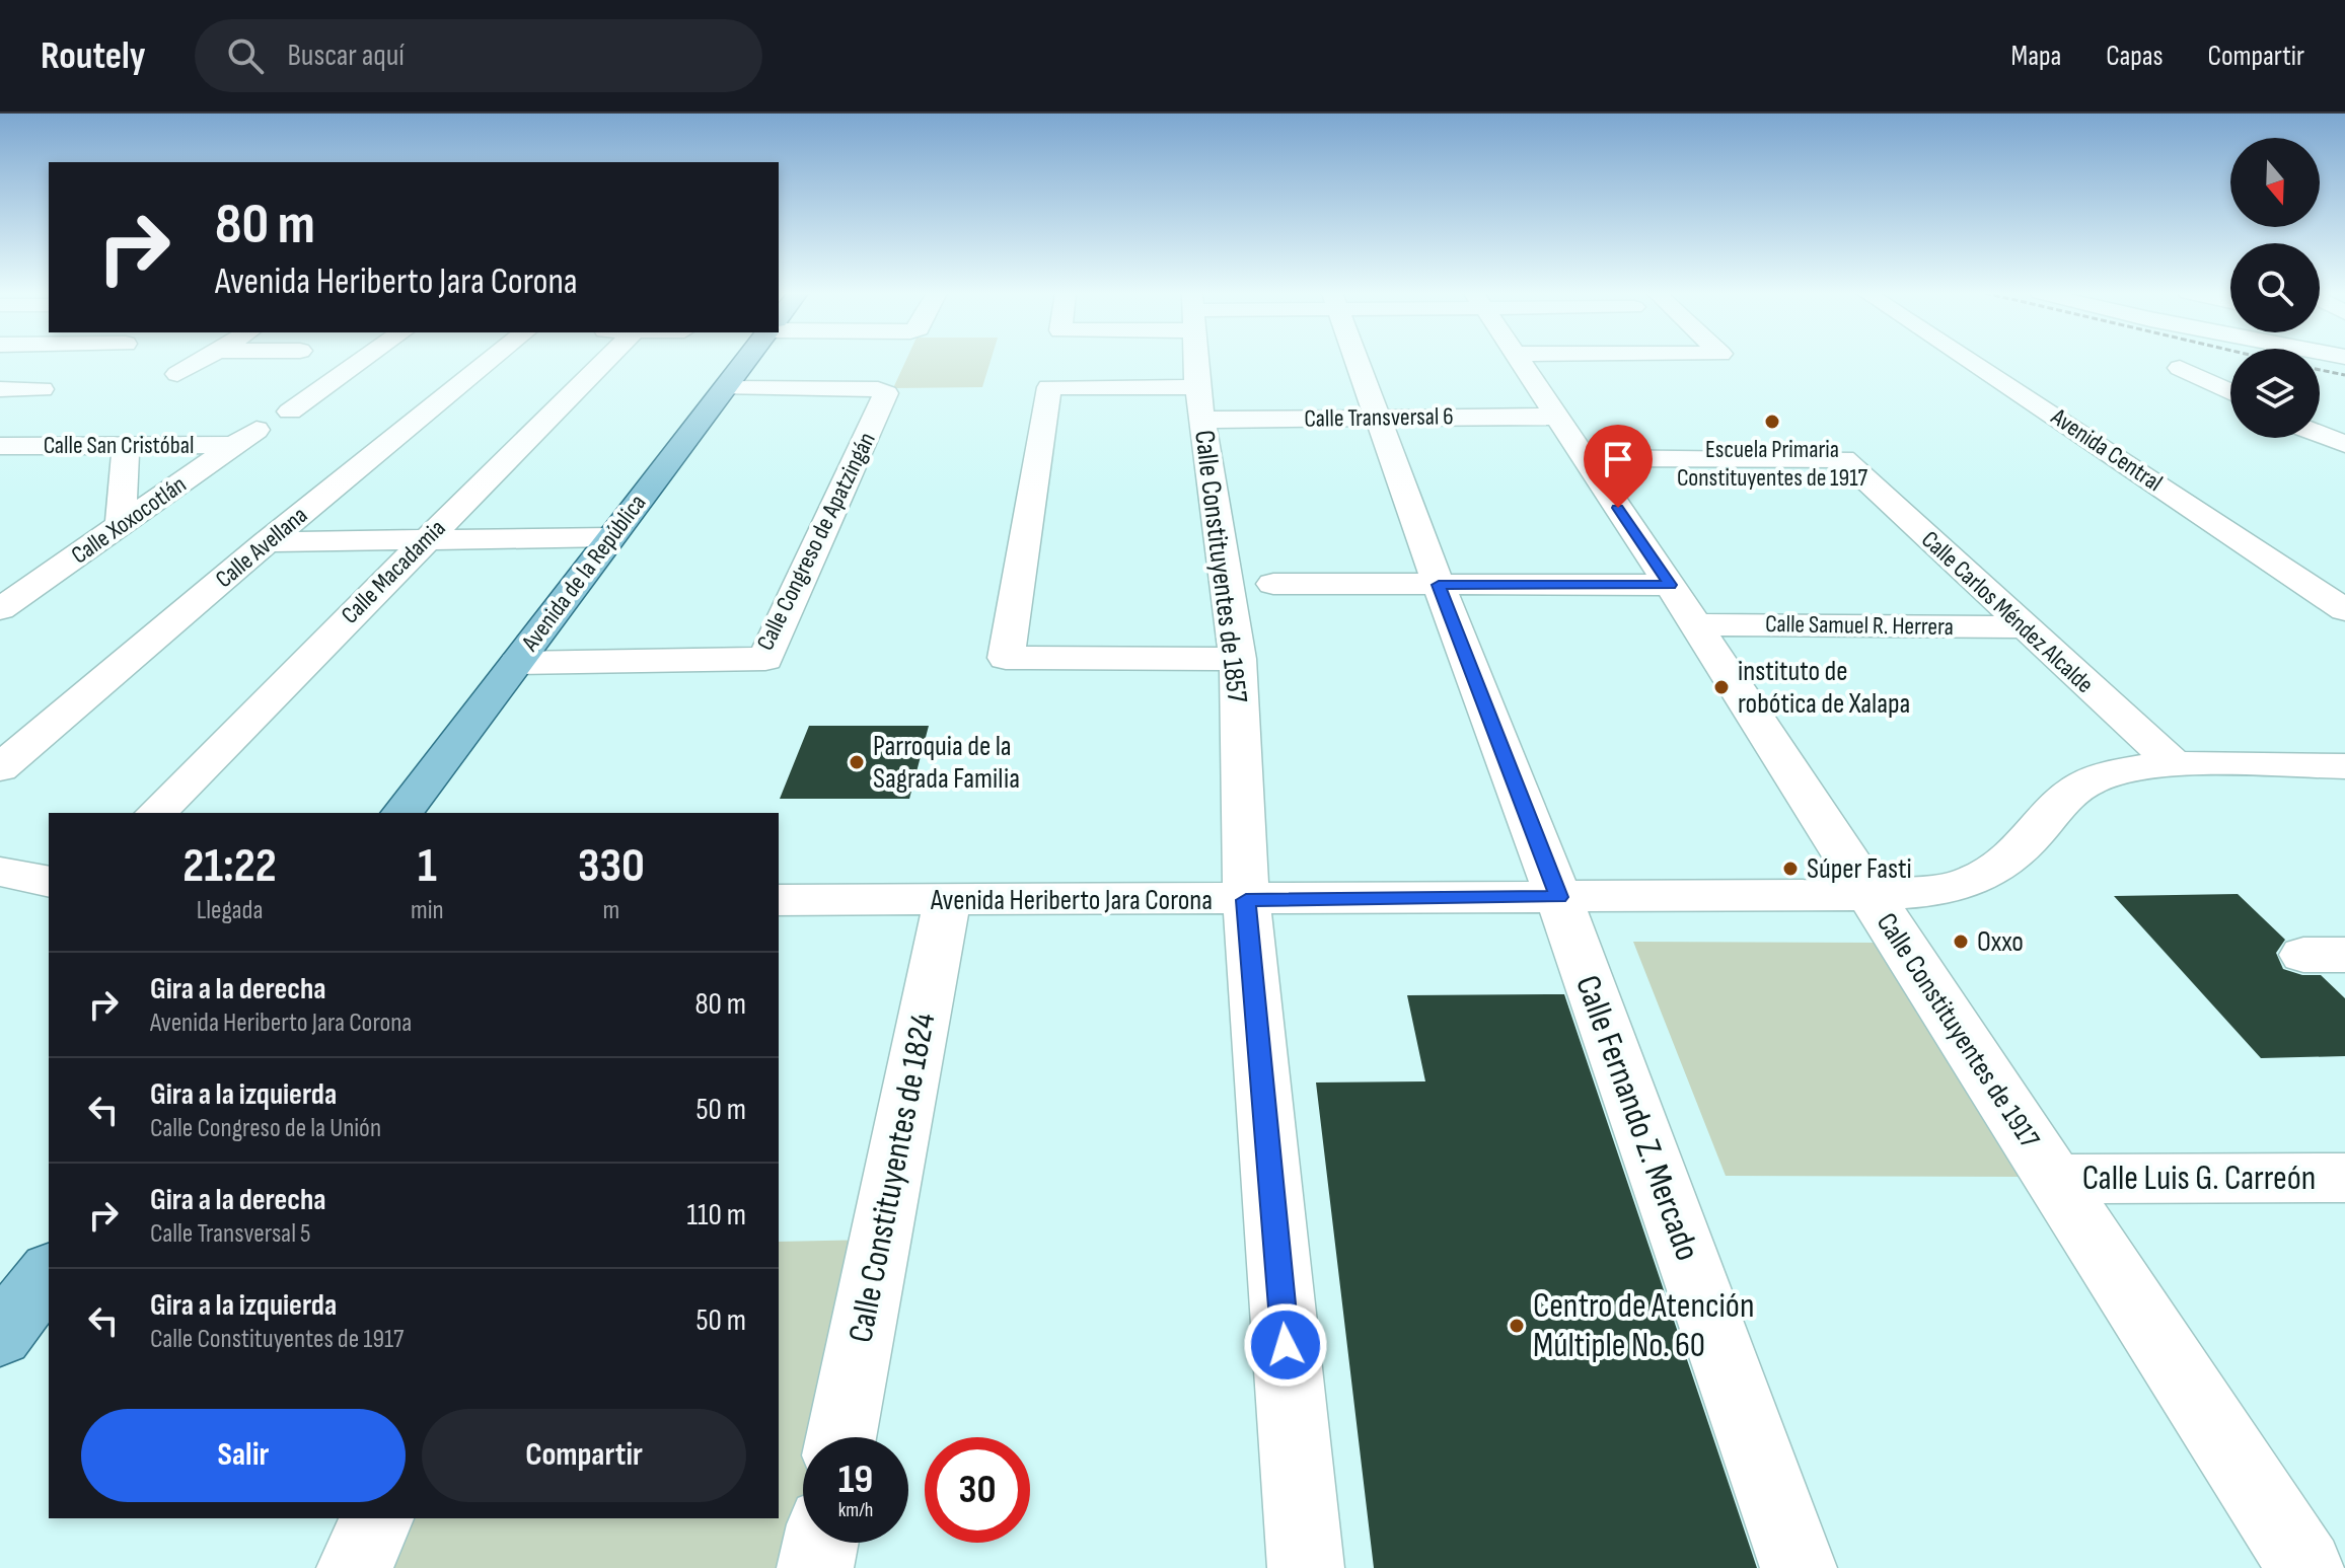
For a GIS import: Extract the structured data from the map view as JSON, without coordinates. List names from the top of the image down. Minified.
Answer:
{"streets":{"main road":["Avenida de la República"],"street":["Calle Transversal 6","Calle San Cristóbal","Avenida Central","Calle Xoxocotlán","Calle Congreso de Apatzingán","Calle Avellana","Calle Constituyentes de 1857","Calle Macadamia","Calle Carlos Méndez Alcalde","Calle Samuel R. Herrera","Avenida Heriberto Jara Corona","Calle Constituyentes de 1917","Calle Fernando Z. Mercado","Calle Constituyentes de 1824","Calle Luis G. Carreón"]},"crossings":[["Calle Transversal 6","Calle Constituyentes de 1857"],["Calle Transversal 6","Calle Constituyentes de 1917"],["Calle Transversal 6","Calle Fernando Z. Mercado"],["Calle San Cristóbal","Calle Xoxocotlán"],["Calle Congreso de Apatzingán","Avenida de la República"],["Calle Constituyentes de 1857","Avenida Heriberto Jara Corona"],["Calle Carlos Méndez Alcalde","Calle Samuel R. Herrera"],["Calle Carlos Méndez Alcalde","Avenida Heriberto Jara Corona"],["Calle Carlos Méndez Alcalde","Calle Constituyentes de 1917"],["Calle Samuel R. Herrera","Calle Constituyentes de 1917"],["Avenida Heriberto Jara Corona","Calle Constituyentes de 1917"],["Avenida Heriberto Jara Corona","Calle Fernando Z. Mercado"],["Avenida Heriberto Jara Corona","Calle Constituyentes de 1824"],["Calle Constituyentes de 1917","Calle Luis G. Carreón"]],"places":["Escuela Primaria Constituyentes de 1917","instituto de robótica de Xalapa","Parroquia de la Sagrada Familia","Súper Fasti","Oxxo","Centro de Atención Múltiple No. 60"],"north":"bottom","page":{"header":"Routely","search":"Buscar aquí","nav":["Mapa","Capas","Compartir"],"turn":["80 m","Avenida Heriberto Jara Corona"],"eta":["21:22","Llegada","1","min","330","m"],"list":[{"name":"Gira a la derecha","note":"Avenida Heriberto Jara Corona","value":"80 m"},{"name":"Gira a la izquierda","note":"Calle Congreso de la Unión","value":"50 m"},{"name":"Gira a la derecha","note":"Calle Transversal 5","value":"110 m"},{"name":"Gira a la izquierda","note":"Calle Constituyentes de 1917","value":"50 m"}],"buttons":["Salir","Compartir"],"speed":"19 km/h","limit":"30"}}
